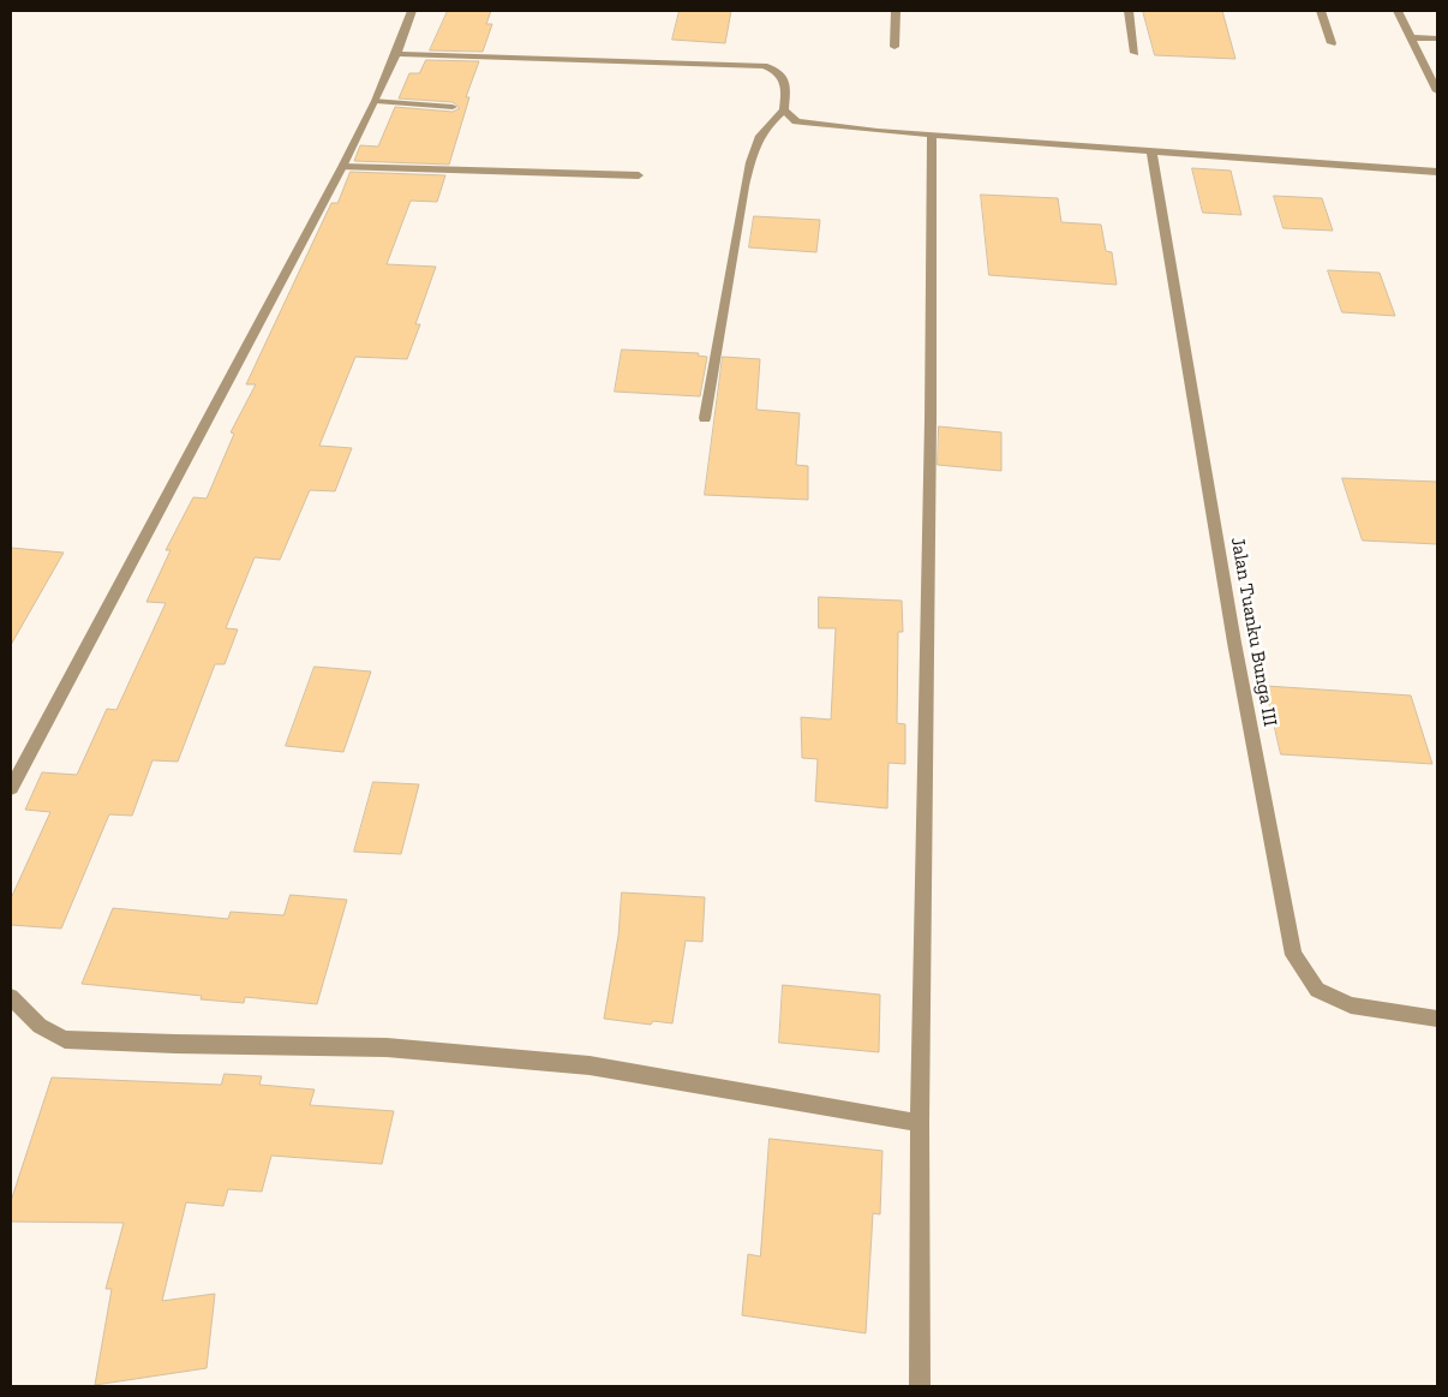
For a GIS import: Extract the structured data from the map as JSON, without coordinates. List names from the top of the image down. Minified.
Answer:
{"streets":{"street":["Jalan Tuanku Bunga III"]}}
